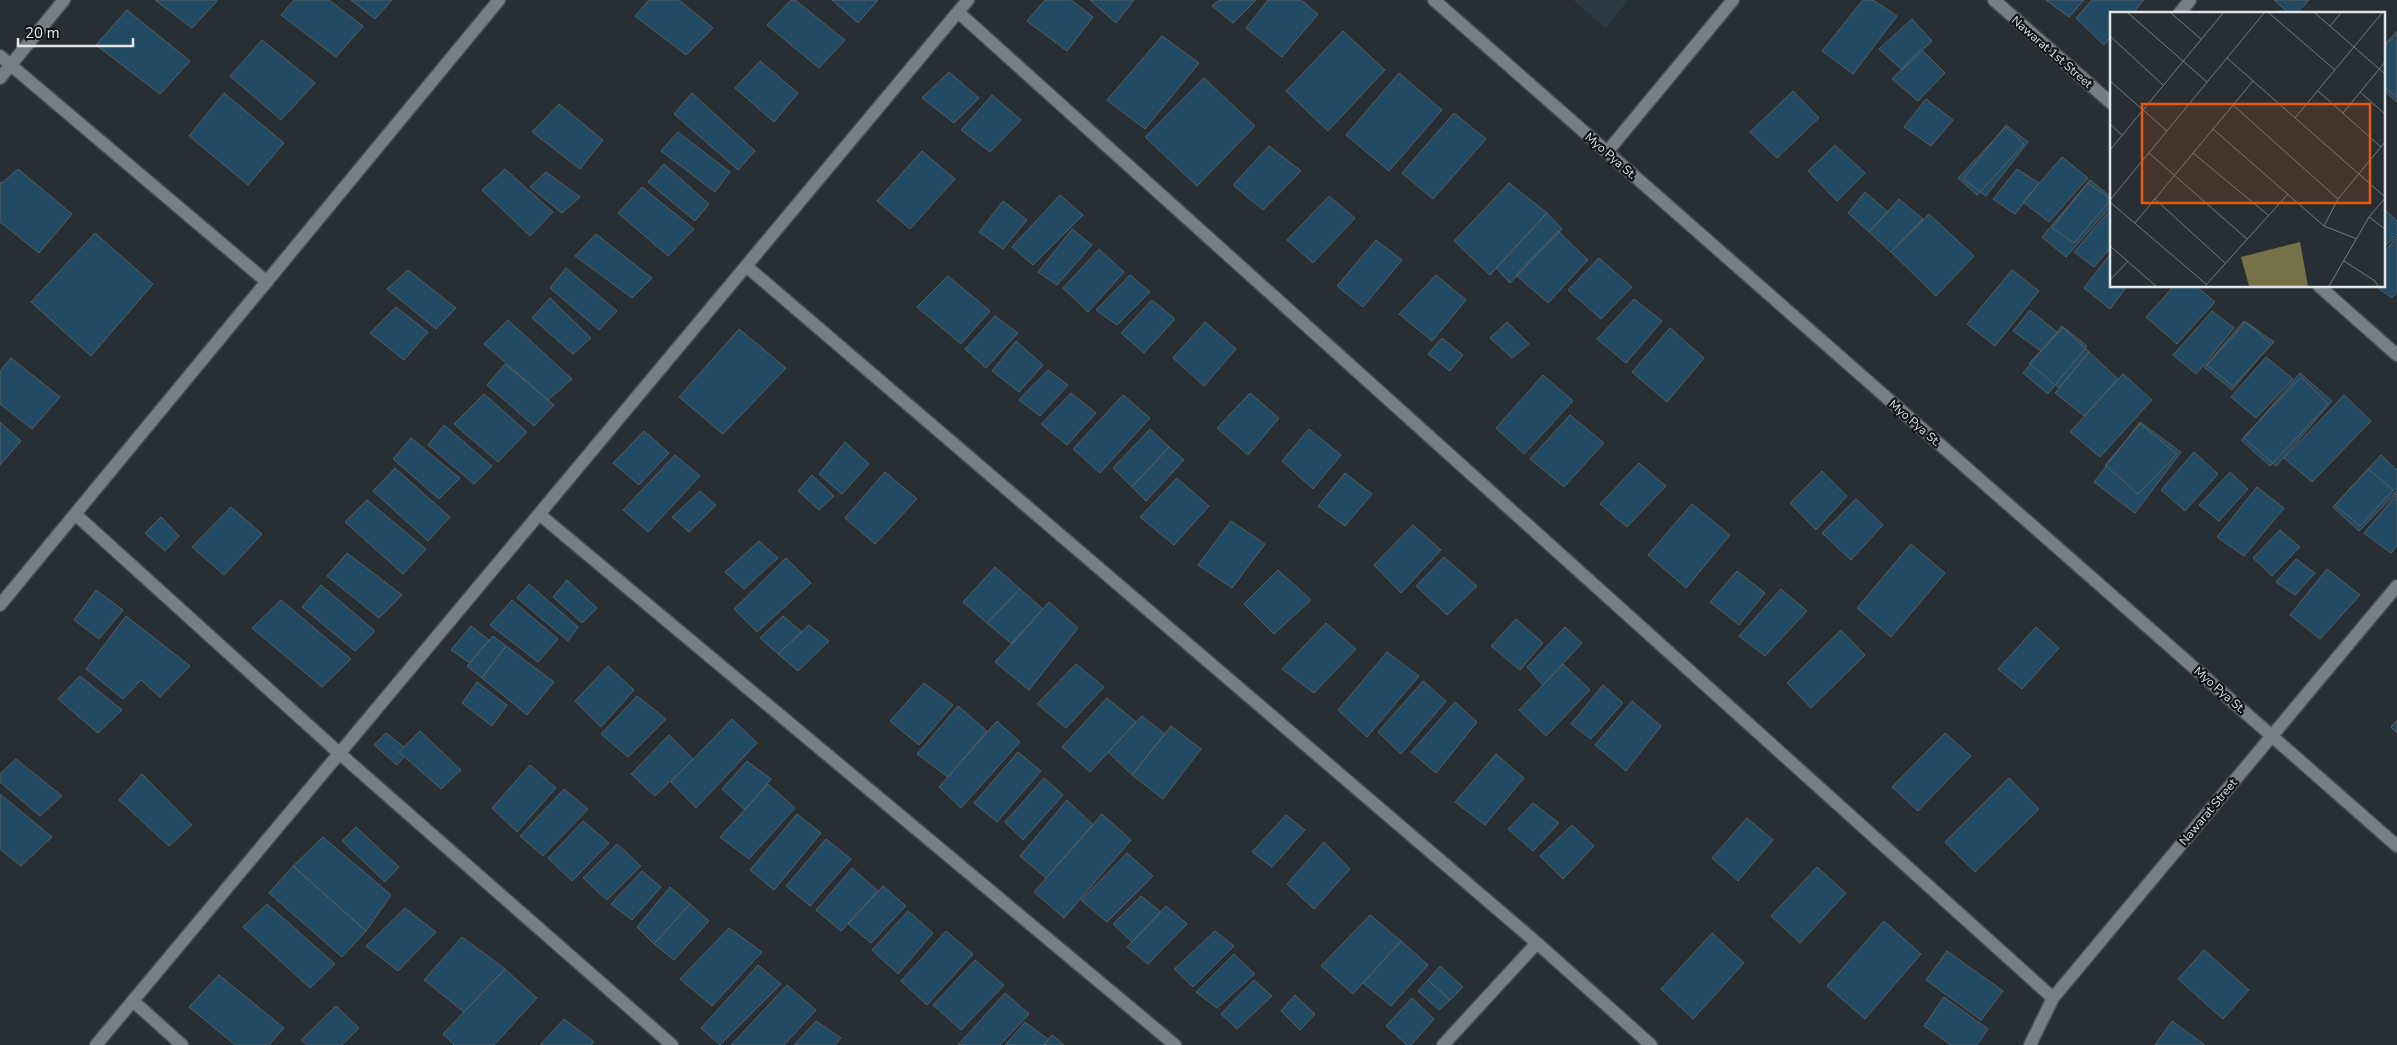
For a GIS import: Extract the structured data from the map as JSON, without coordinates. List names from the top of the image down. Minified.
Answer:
{"streets":{"street":["Nawarat 1st Street","Myo Pya St.","Nawarat Street"]},"crossings":[["Myo Pya St.","Nawarat Street"]],"scale_bar":"20 m"}
